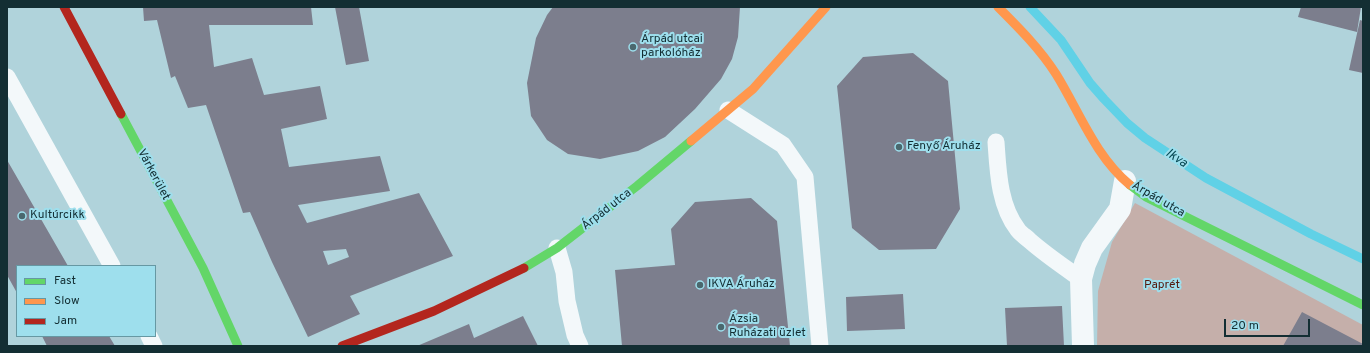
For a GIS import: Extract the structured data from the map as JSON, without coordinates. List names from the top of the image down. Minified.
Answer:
{"streets":{"street":["Várkerület","Árpád utca"]},"water":["Ikva"],"parks":["Paprét"],"places":["Árpád utcai parkolóház","Fenyő Áruház","Kultúrcikk","IKVA Áruház","Ázsia Ruházati üzlet"],"legend":["Fast","Slow","Jam"],"scale_bar":"20 m"}
